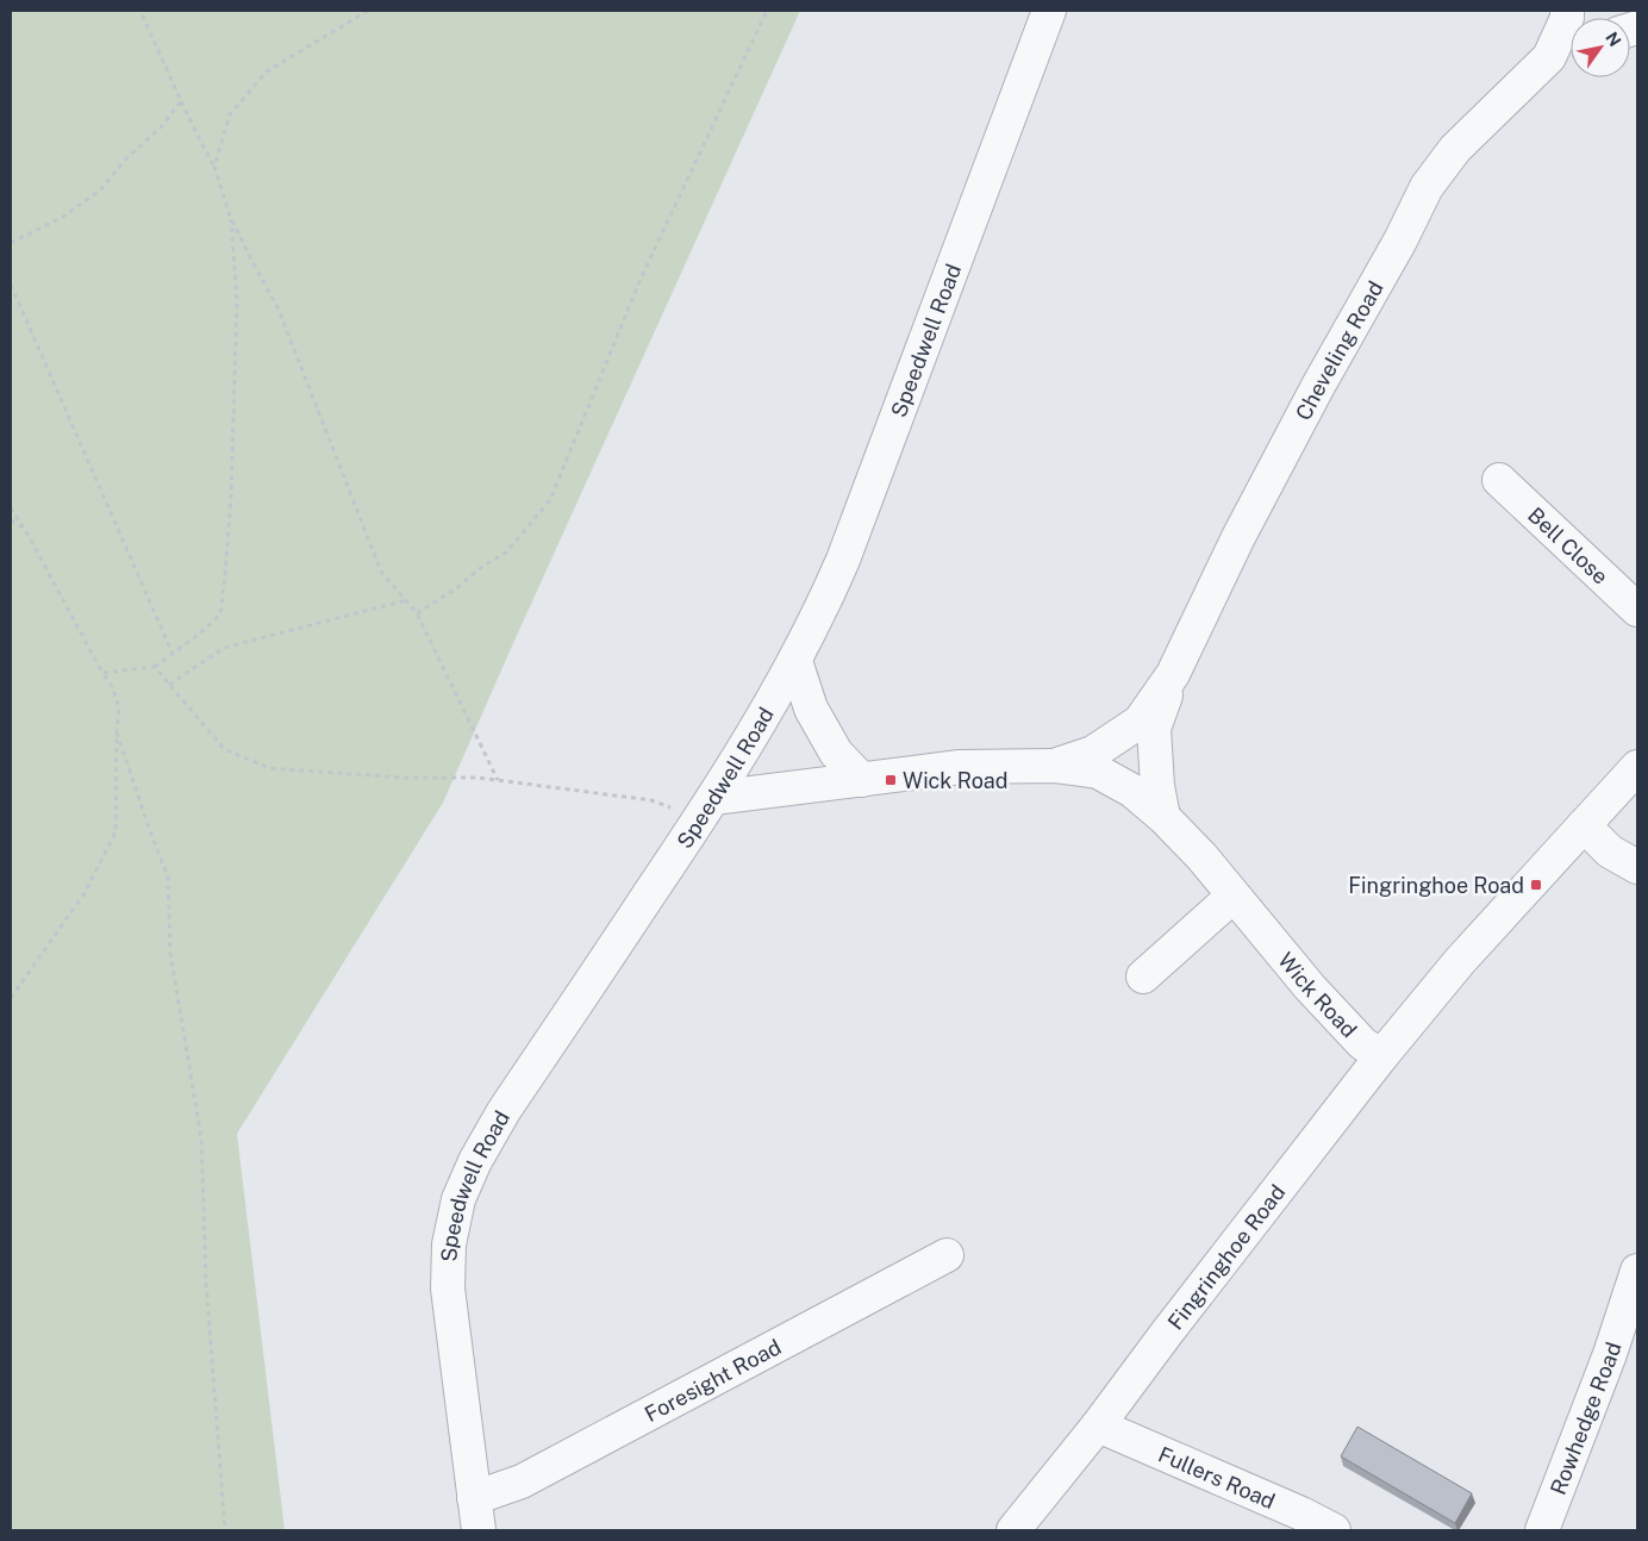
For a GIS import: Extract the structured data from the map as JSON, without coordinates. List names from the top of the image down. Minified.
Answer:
{"streets":{"street":["Speedwell Road","Cheveling Road","Bell Close","Wick Road","Fingringhoe Road","Foresight Road","Rowhedge Road","Fullers Road"]},"crossings":[["Speedwell Road","Wick Road"],["Speedwell Road","Foresight Road"],["Cheveling Road","Wick Road"],["Wick Road","Fingringhoe Road"],["Fingringhoe Road","Fullers Road"]],"places":{"transit":["Wick Road","Fingringhoe Road"]},"north":"top right"}
